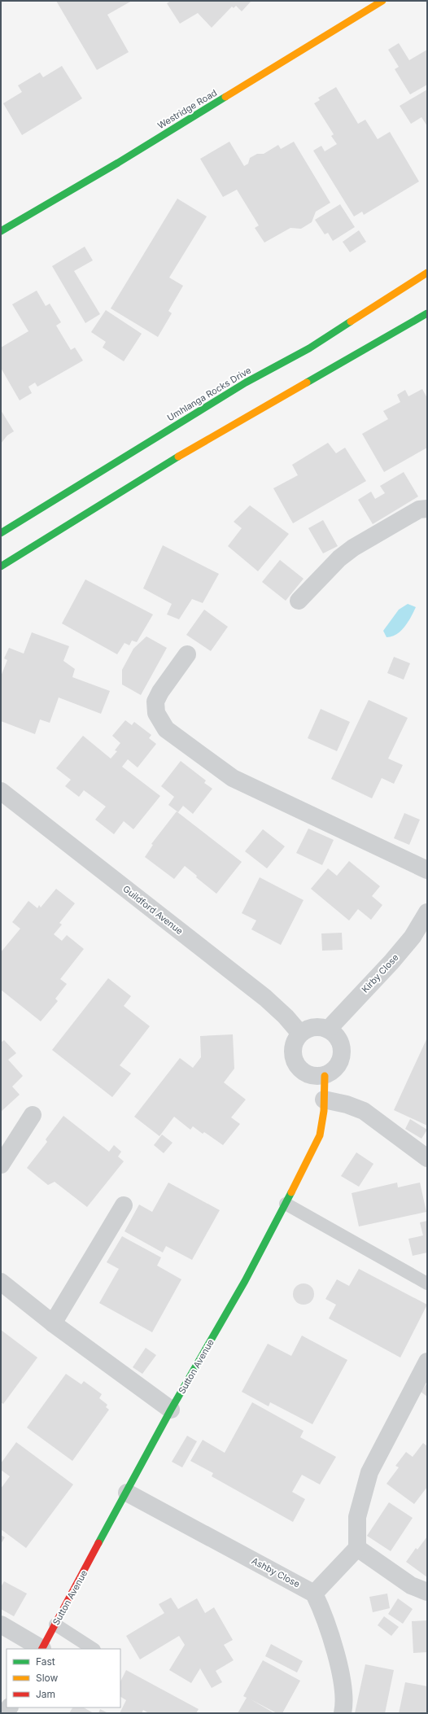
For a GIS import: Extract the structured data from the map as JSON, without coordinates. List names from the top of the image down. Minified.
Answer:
{"streets":{"street":["Westridge Road","Umhlanga Rocks Drive","Guildford Avenue","Kirby Close","Sutton Avenue","Ashby Close"]},"crossings":[["Guildford Avenue","Kirby Close"],["Guildford Avenue","Sutton Avenue"],["Kirby Close","Sutton Avenue"],["Sutton Avenue","Ashby Close"]],"legend":["Fast","Slow","Jam"]}
